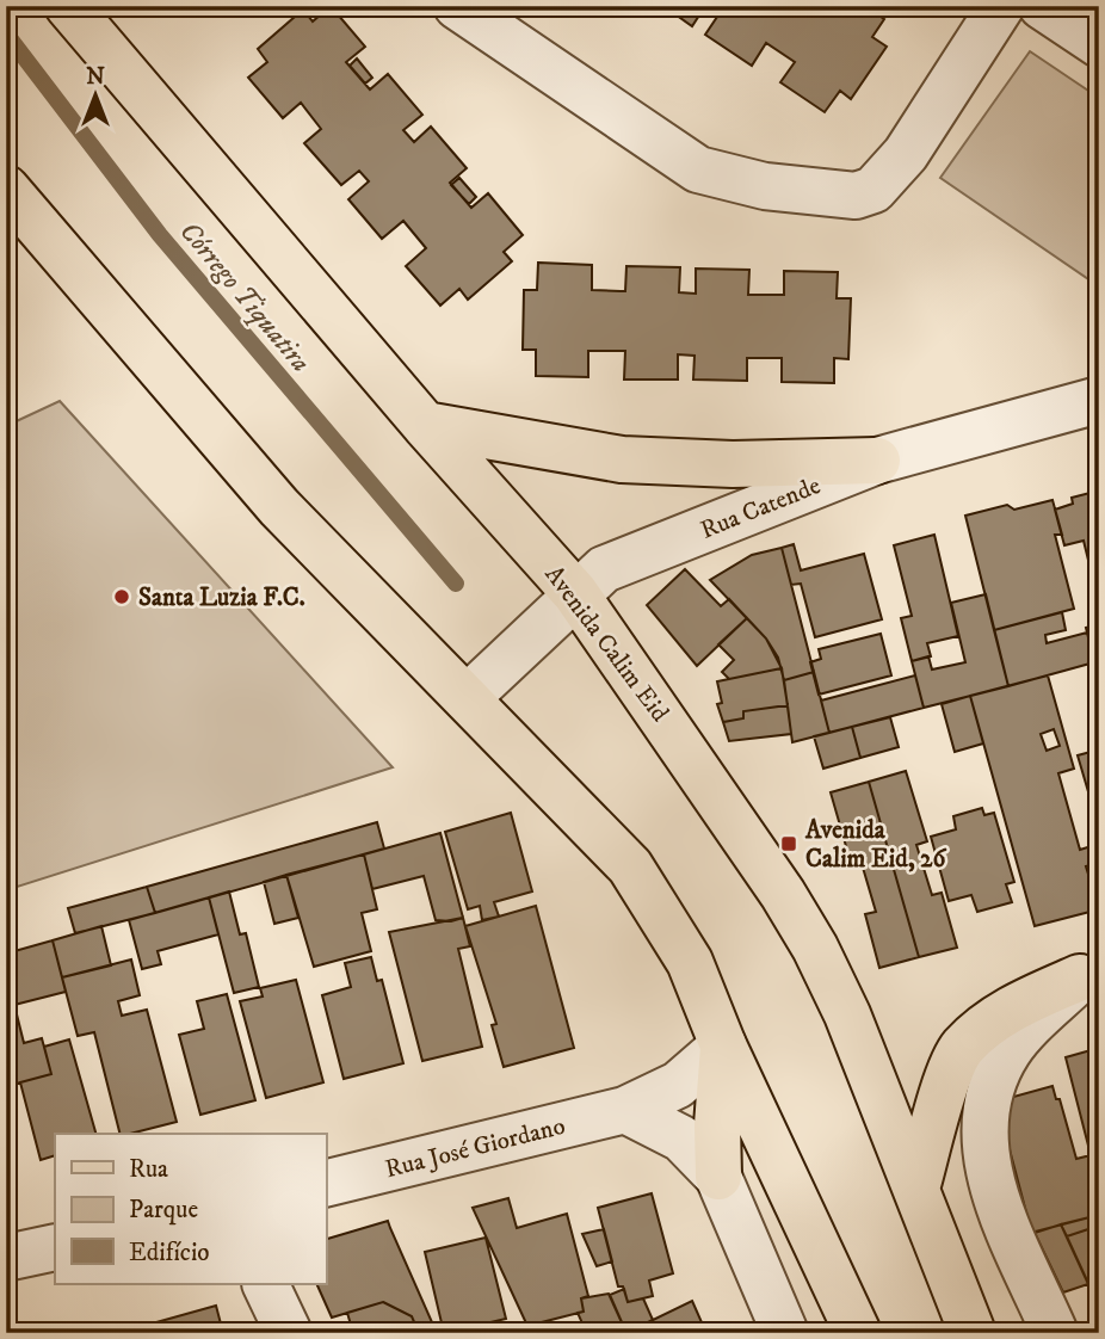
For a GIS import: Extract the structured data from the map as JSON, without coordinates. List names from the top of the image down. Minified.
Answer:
{"streets":{"main road":["Avenida Calim Eid"],"street":["Rua Catende","Rua José Giordano"]},"crossings":[["Rua Catende","Avenida Calim Eid"]],"water":["Córrego Tiquatira"],"places":{"other":["Santa Luzia F.C."],"transit":["Avenida Calim Eid, 26"]},"legend":["Rua","Parque","Edifício"],"north":"top"}
